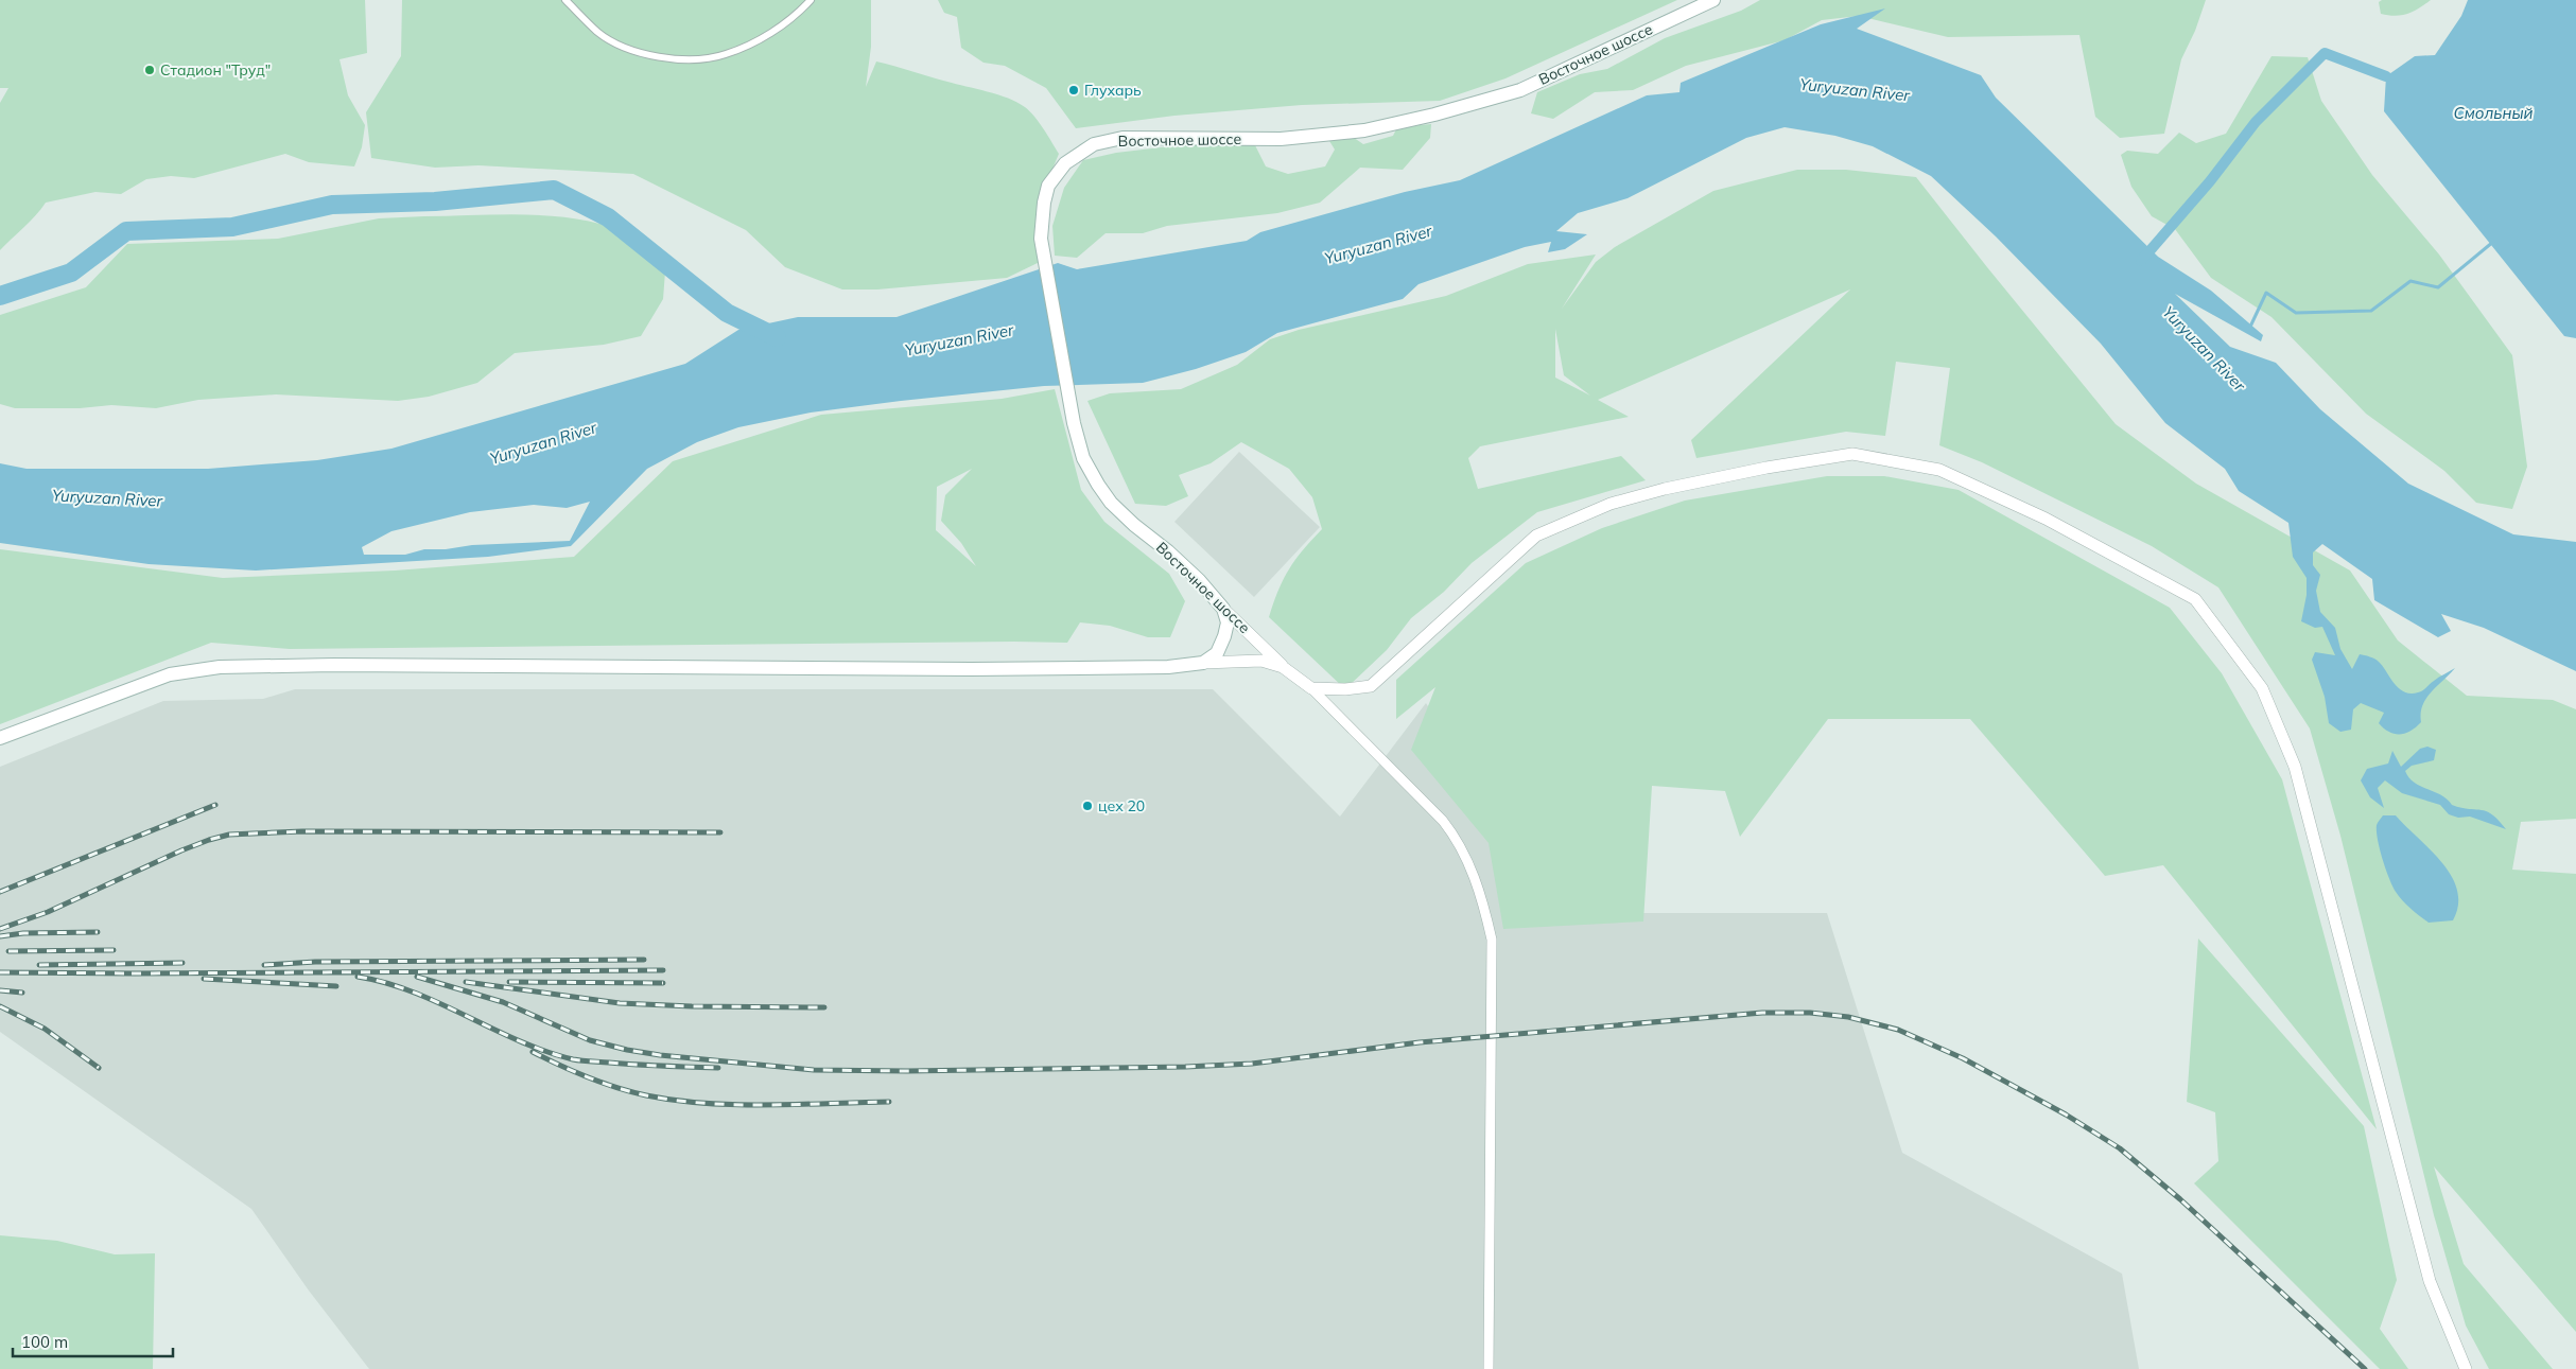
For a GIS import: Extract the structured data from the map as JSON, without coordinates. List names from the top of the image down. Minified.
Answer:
{"streets":{"main road":["Восточное шоссе"]},"water":["Yuryuzan River","Смольный"],"places":["Стадион \"Труд\"","Глухарь","цех 20"],"scale_bar":"100 m"}
